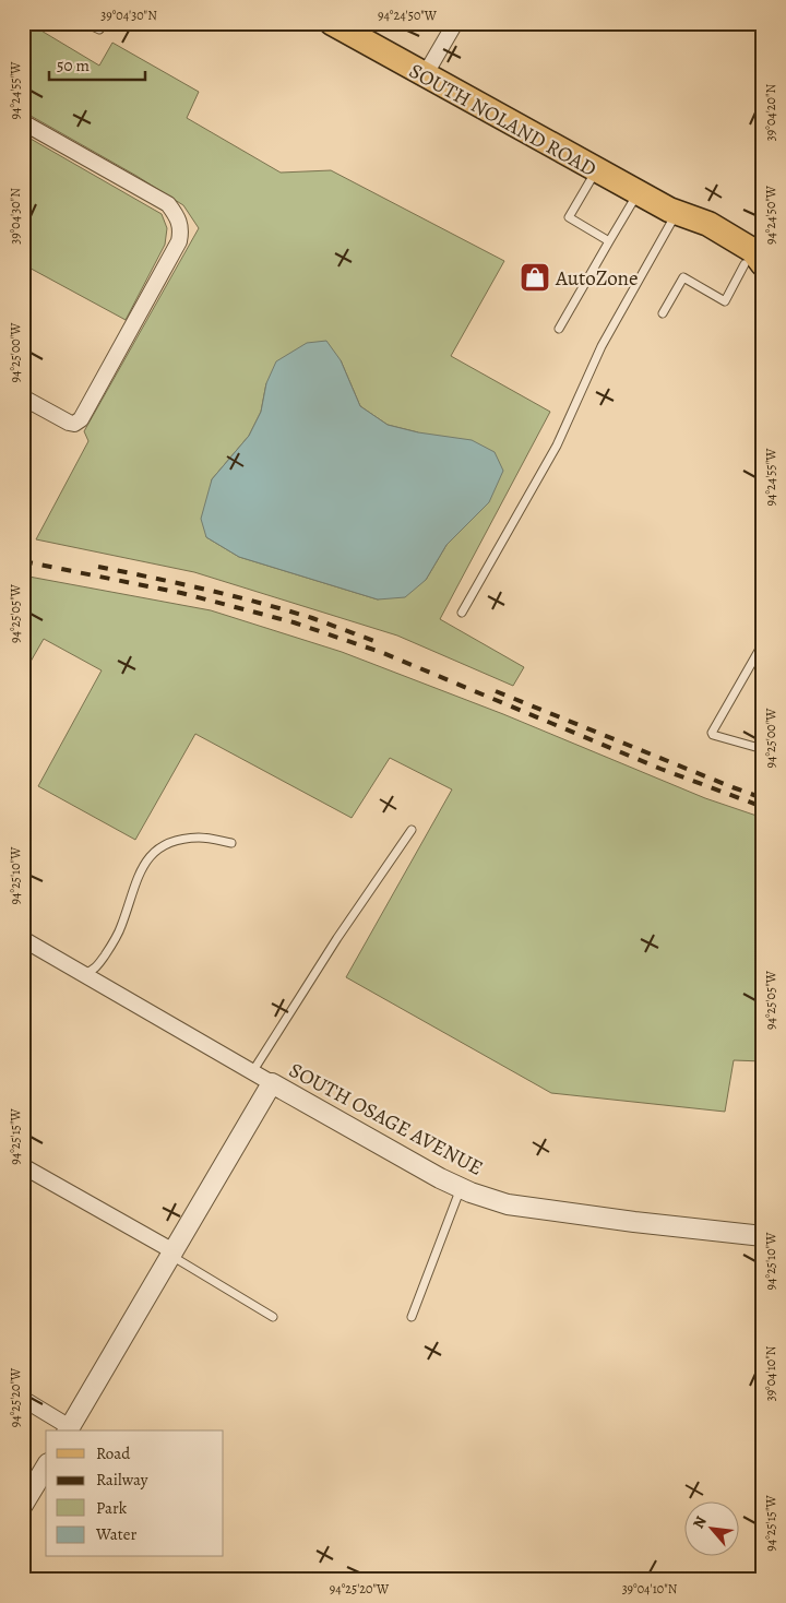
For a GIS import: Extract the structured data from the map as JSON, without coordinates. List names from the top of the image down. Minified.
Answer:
{"streets":{"main road":["SOUTH NOLAND ROAD"],"street":["SOUTH OSAGE AVENUE"]},"places":{"shop":["AutoZone"]},"legend":["Road","Railway","Park","Water"],"scale_bar":"50 m","north":"top left","coordinates":["39°04'30\"N","94°24'50\"W","94°24'55\"W","39°04'20\"N","94°25'00\"W","94°25'05\"W","94°25'10\"W","94°25'15\"W","39°04'10\"N","94°25'20\"W"]}
